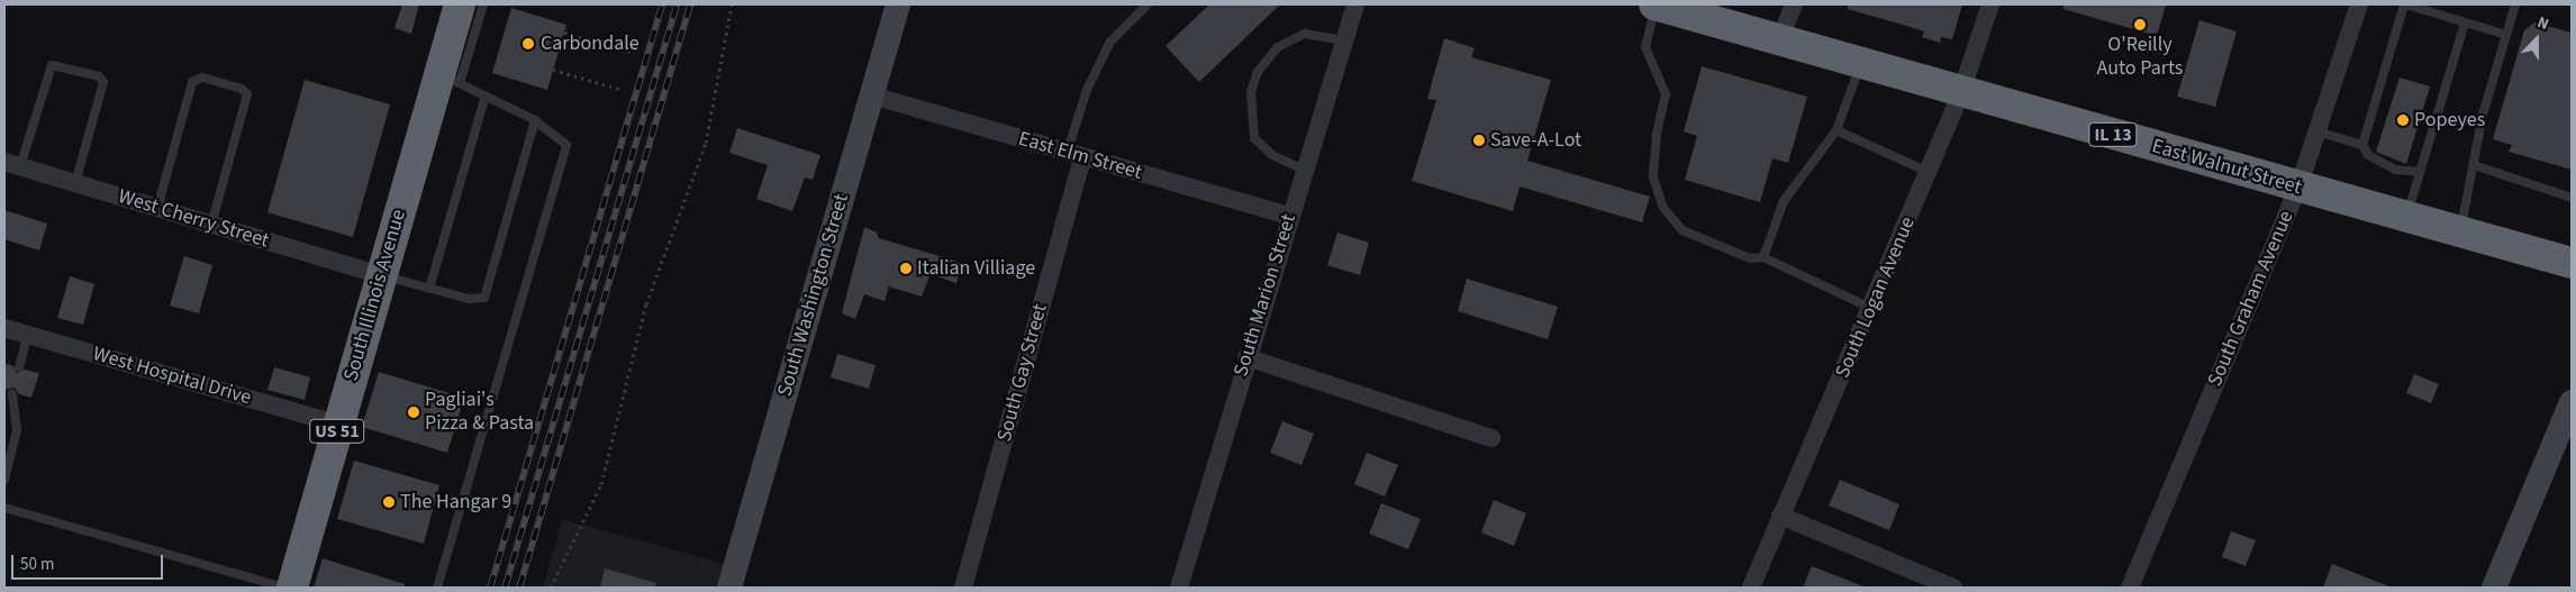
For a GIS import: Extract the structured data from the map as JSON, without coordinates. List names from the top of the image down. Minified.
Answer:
{"streets":{"highway":["IL 13","East Walnut Street","South Illinois Avenue","US 51"],"street":["East Elm Street","West Cherry Street","South Washington Street","South Marion Street","South Logan Avenue","South Graham Avenue","South Gay Street","West Hospital Drive"]},"crossings":[["East Elm Street","South Washington Street"],["East Elm Street","South Marion Street"],["East Elm Street","South Gay Street"],["East Walnut Street","South Logan Avenue"],["East Walnut Street","South Graham Avenue"],["West Cherry Street","South Illinois Avenue"],["South Illinois Avenue","West Hospital Drive"]],"places":["O'Reilly Auto Parts","Carbondale","Popeyes","Save-A-Lot","Italian Villiage","Pagliai's Pizza & Pasta","The Hangar 9"],"scale_bar":"50 m","north":"top"}
